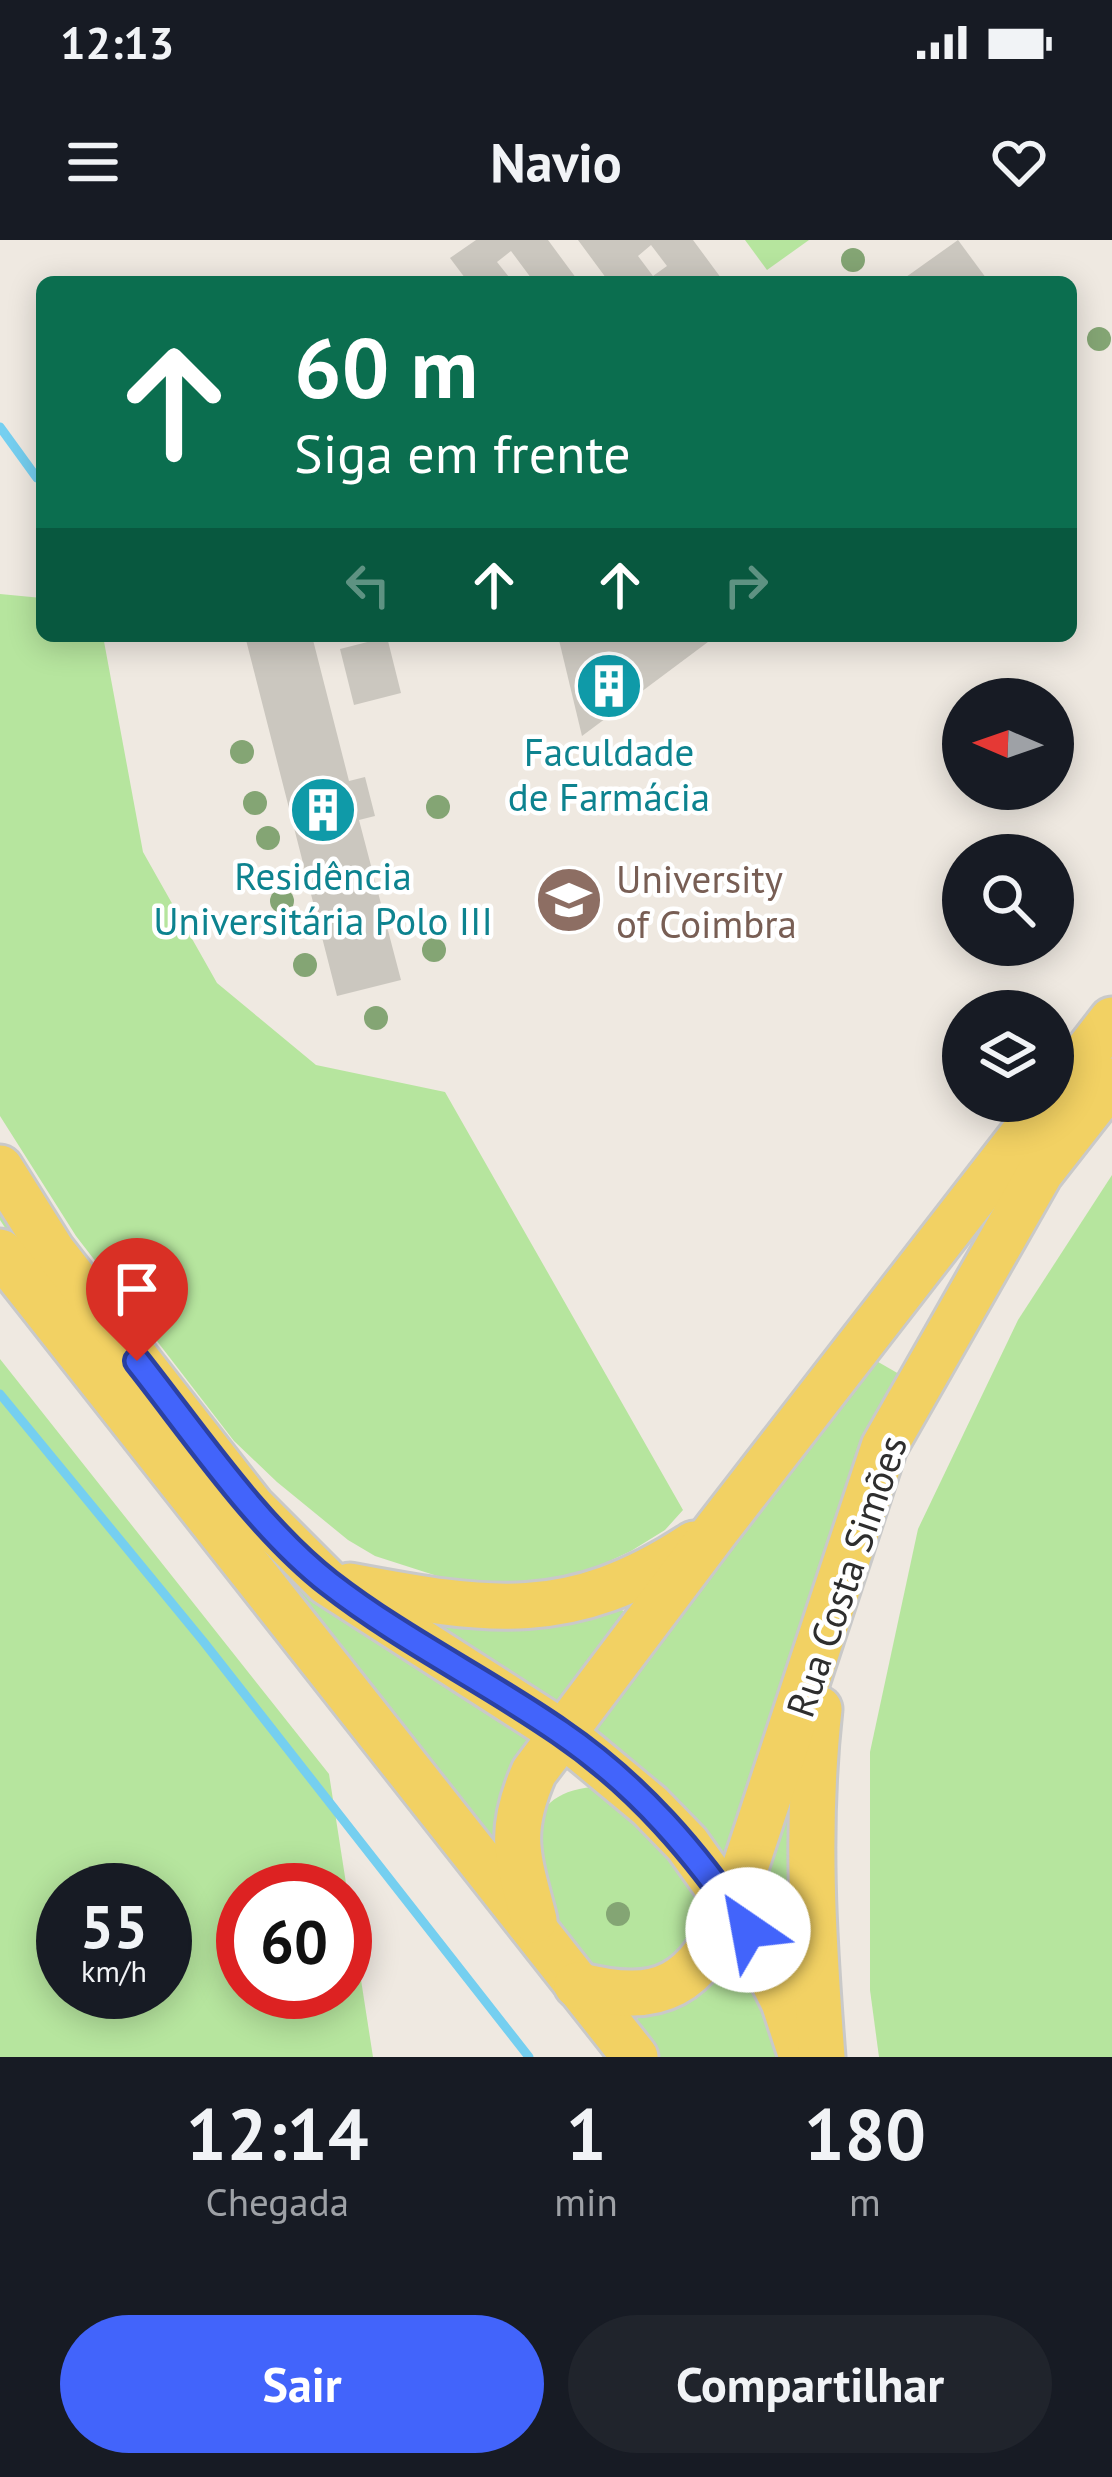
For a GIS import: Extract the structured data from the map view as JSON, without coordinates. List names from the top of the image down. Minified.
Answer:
{"streets":{"main road":["Rua Costa Simões"]},"places":{"building":["Faculdade de Farmácia","Residência Universitária Polo III"],"school or university":["University of Coimbra"]},"north":"left","page":{"status":"12:13","header":"Navio","turn":["60 m","Siga em frente"],"speed":"55 km/h","limit":"60","eta":["12:14","Chegada","1","min","180","m"],"buttons":["Sair","Compartilhar"]}}
